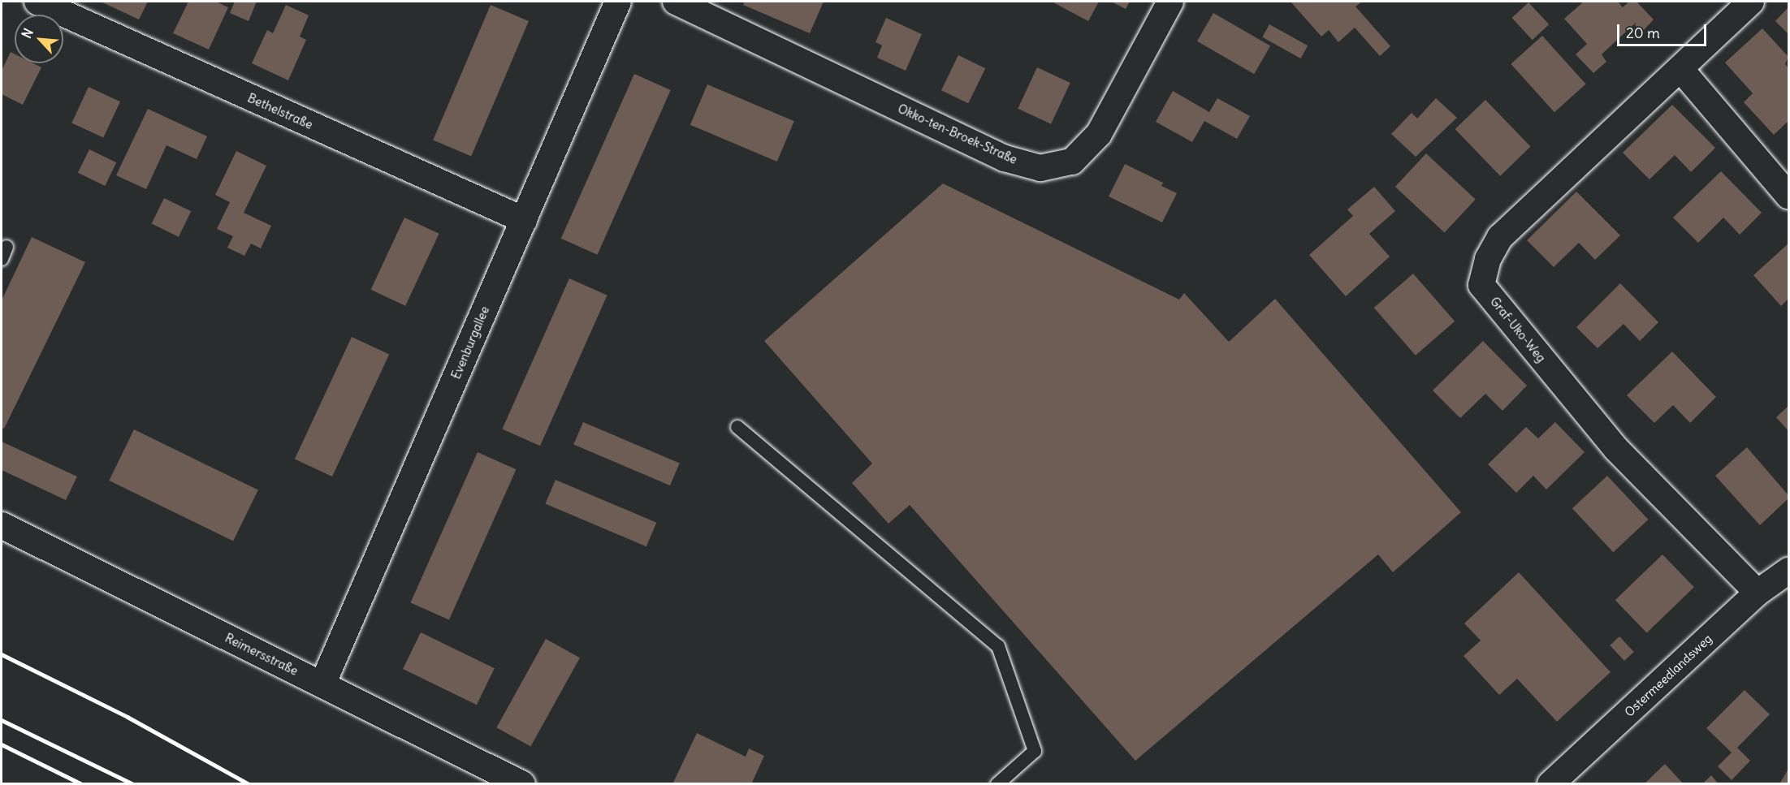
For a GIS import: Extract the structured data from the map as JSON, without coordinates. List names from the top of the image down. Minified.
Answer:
{"streets":{"street":["Bethelstraße","Okko-ten-Broek-Straße","Graf-Uko-Weg","Evenburgallee","Reimersstraße","Ostermeedlandsweg"]},"crossings":[["Bethelstraße","Evenburgallee"],["Graf-Uko-Weg","Ostermeedlandsweg"],["Evenburgallee","Reimersstraße"]],"scale_bar":"20 m","north":"top left"}
